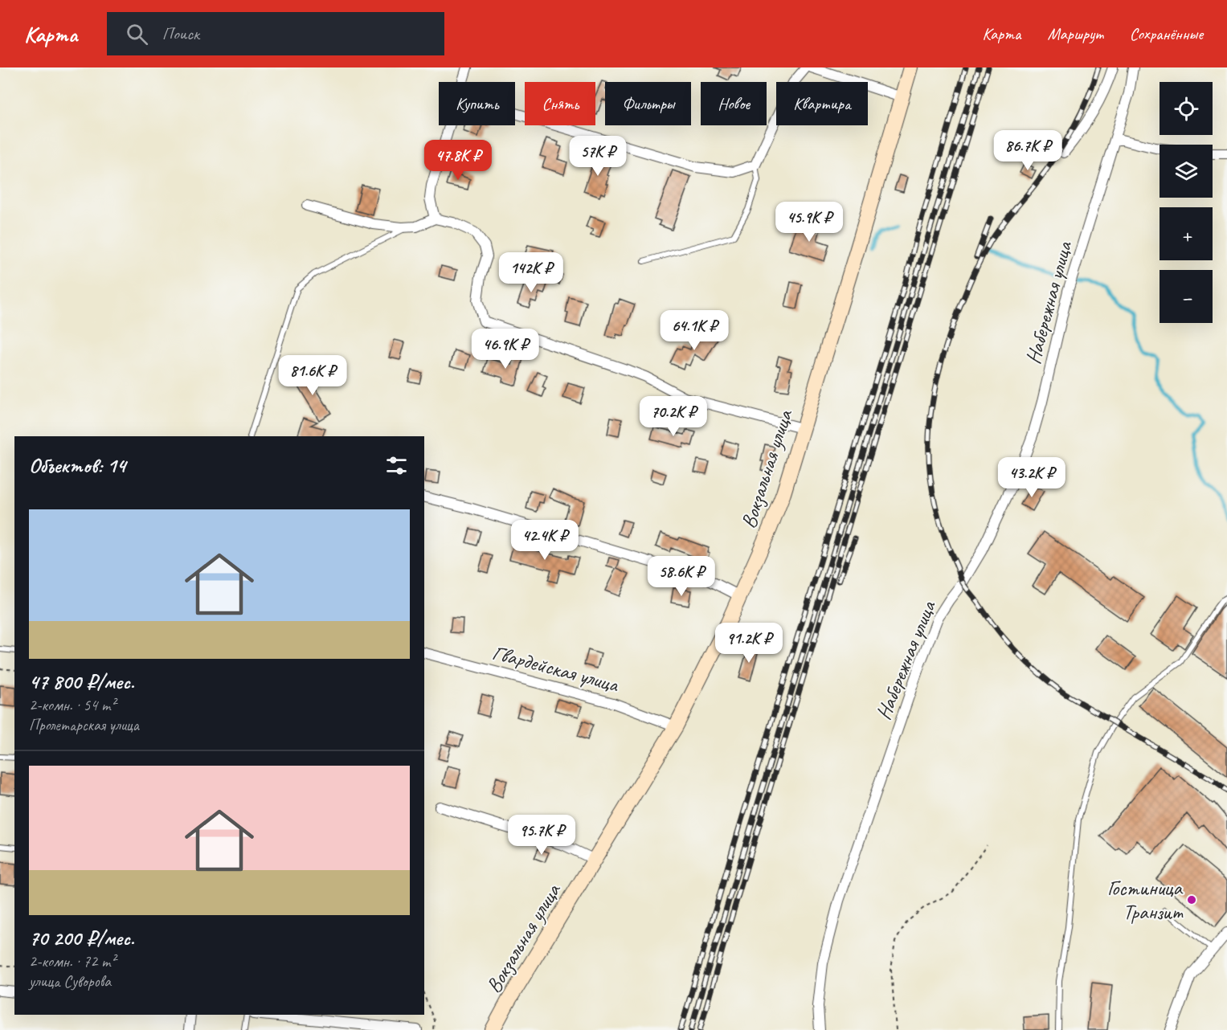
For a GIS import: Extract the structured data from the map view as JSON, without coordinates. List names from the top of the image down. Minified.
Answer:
{"streets":{"main road":["Вокзальная улица"],"street":["Набережная улица","Гвардейская улица"]},"crossings":[["Вокзальная улица","Гвардейская улица"]],"places":["Гостиница Транзит"],"page":{"header":"Карта","search":"Поиск","nav":["Карта","Маршрут","Сохранённые"],"map_buttons":["+","−"],"chip":["Купить","Снять","Фильтры","Новое","Квартира"],"price":["86.7K ₽","57K ₽","47.8K ₽","45.9K ₽","142K ₽","64.1K ₽","46.9K ₽","81.6K ₽","70.2K ₽","43.2K ₽","42.4K ₽","58.6K ₽","91.2K ₽","95.7K ₽"],"heading":"Объектов: 14","list":[{"name":"47 800 ₽/мес.","note":"2-комн. · 54 m² · Пролетарская улица"},{"name":"70 200 ₽/мес.","note":"2-комн. · 72 m² · улица Суворова"}]}}
